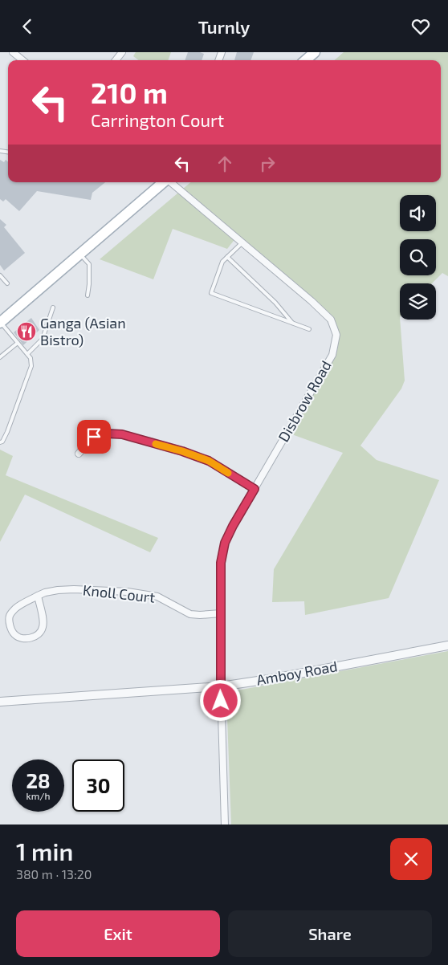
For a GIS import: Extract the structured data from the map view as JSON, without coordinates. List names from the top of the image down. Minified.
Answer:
{"streets":{"street":["Disbrow Road","Knoll Court","Amboy Road"]},"crossings":[["Disbrow Road","Knoll Court"],["Disbrow Road","Amboy Road"]],"places":{"restaurant":["Ganga (Asian Bistro)"]},"page":{"header":"Turnly","turn":["210 m","Carrington Court"],"speed":"28 km/h","limit":"30","heading":["1 min","380 m · 13:20"],"buttons":["Exit","Share"]}}
